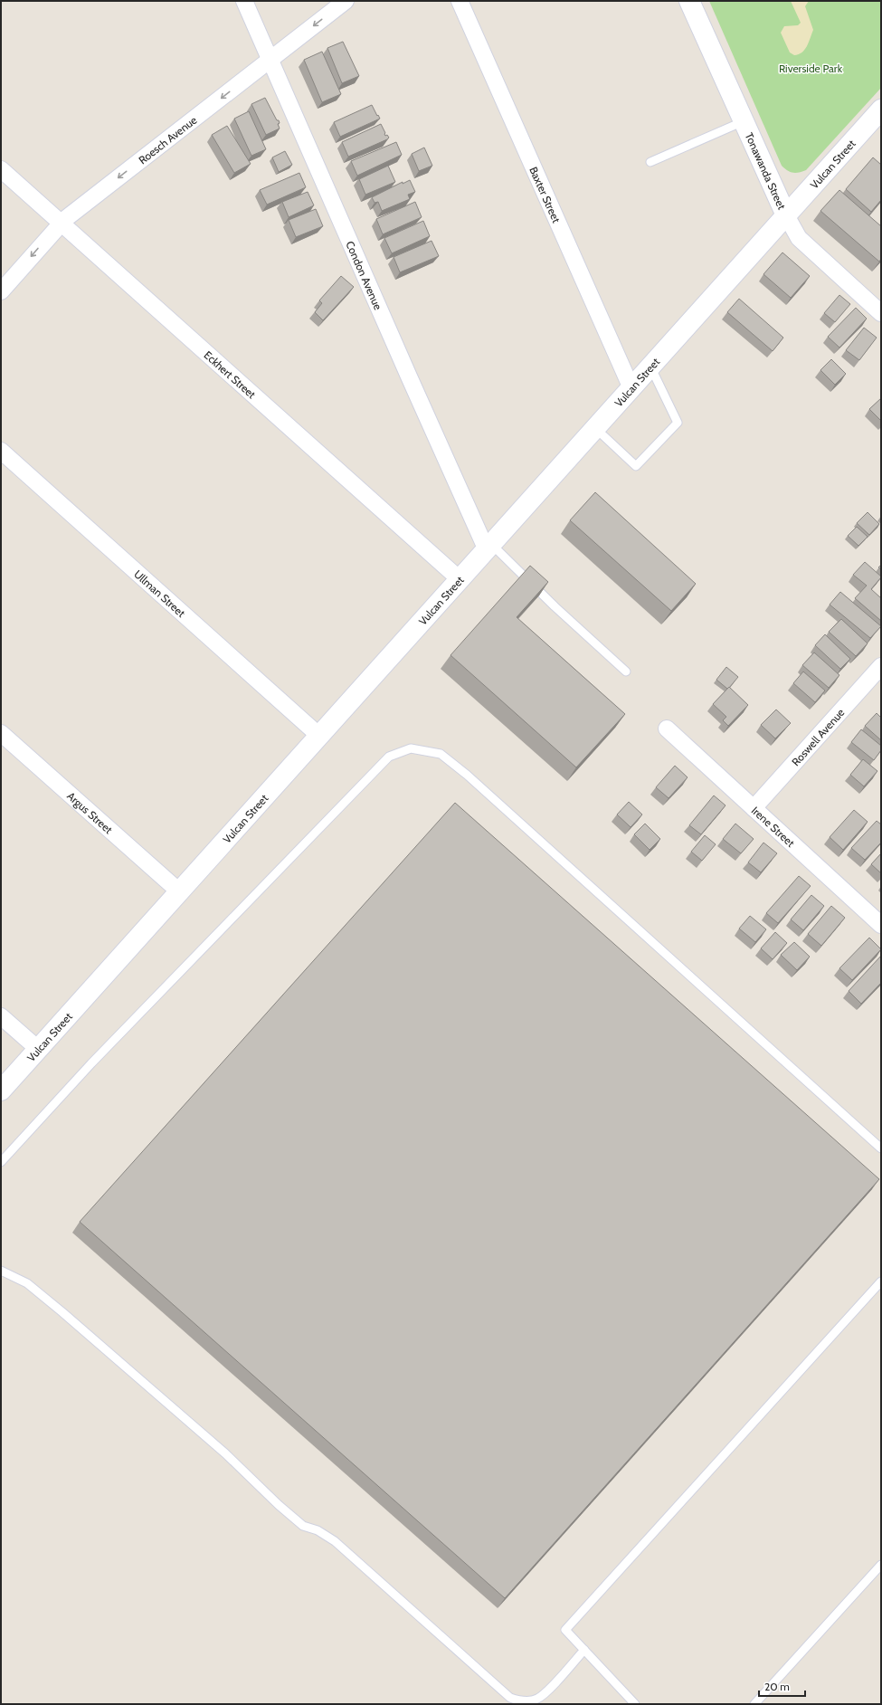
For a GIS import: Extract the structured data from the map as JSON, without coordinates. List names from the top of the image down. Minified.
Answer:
{"streets":{"street":["Roesch Avenue","Vulcan Street","Tonawanda Street","Baxter Street","Condon Avenue","Eckhert Street","Ullman Street","Roswell Avenue","Argus Street","Irene Street"]},"crossings":[["Roesch Avenue","Condon Avenue"],["Roesch Avenue","Eckhert Street"],["Vulcan Street","Tonawanda Street"],["Vulcan Street","Baxter Street"],["Vulcan Street","Condon Avenue"],["Vulcan Street","Eckhert Street"],["Vulcan Street","Ullman Street"],["Vulcan Street","Argus Street"],["Roswell Avenue","Irene Street"]],"one_way":["Roesch Avenue"],"parks":["Riverside Park"],"scale_bar":"20 m"}
